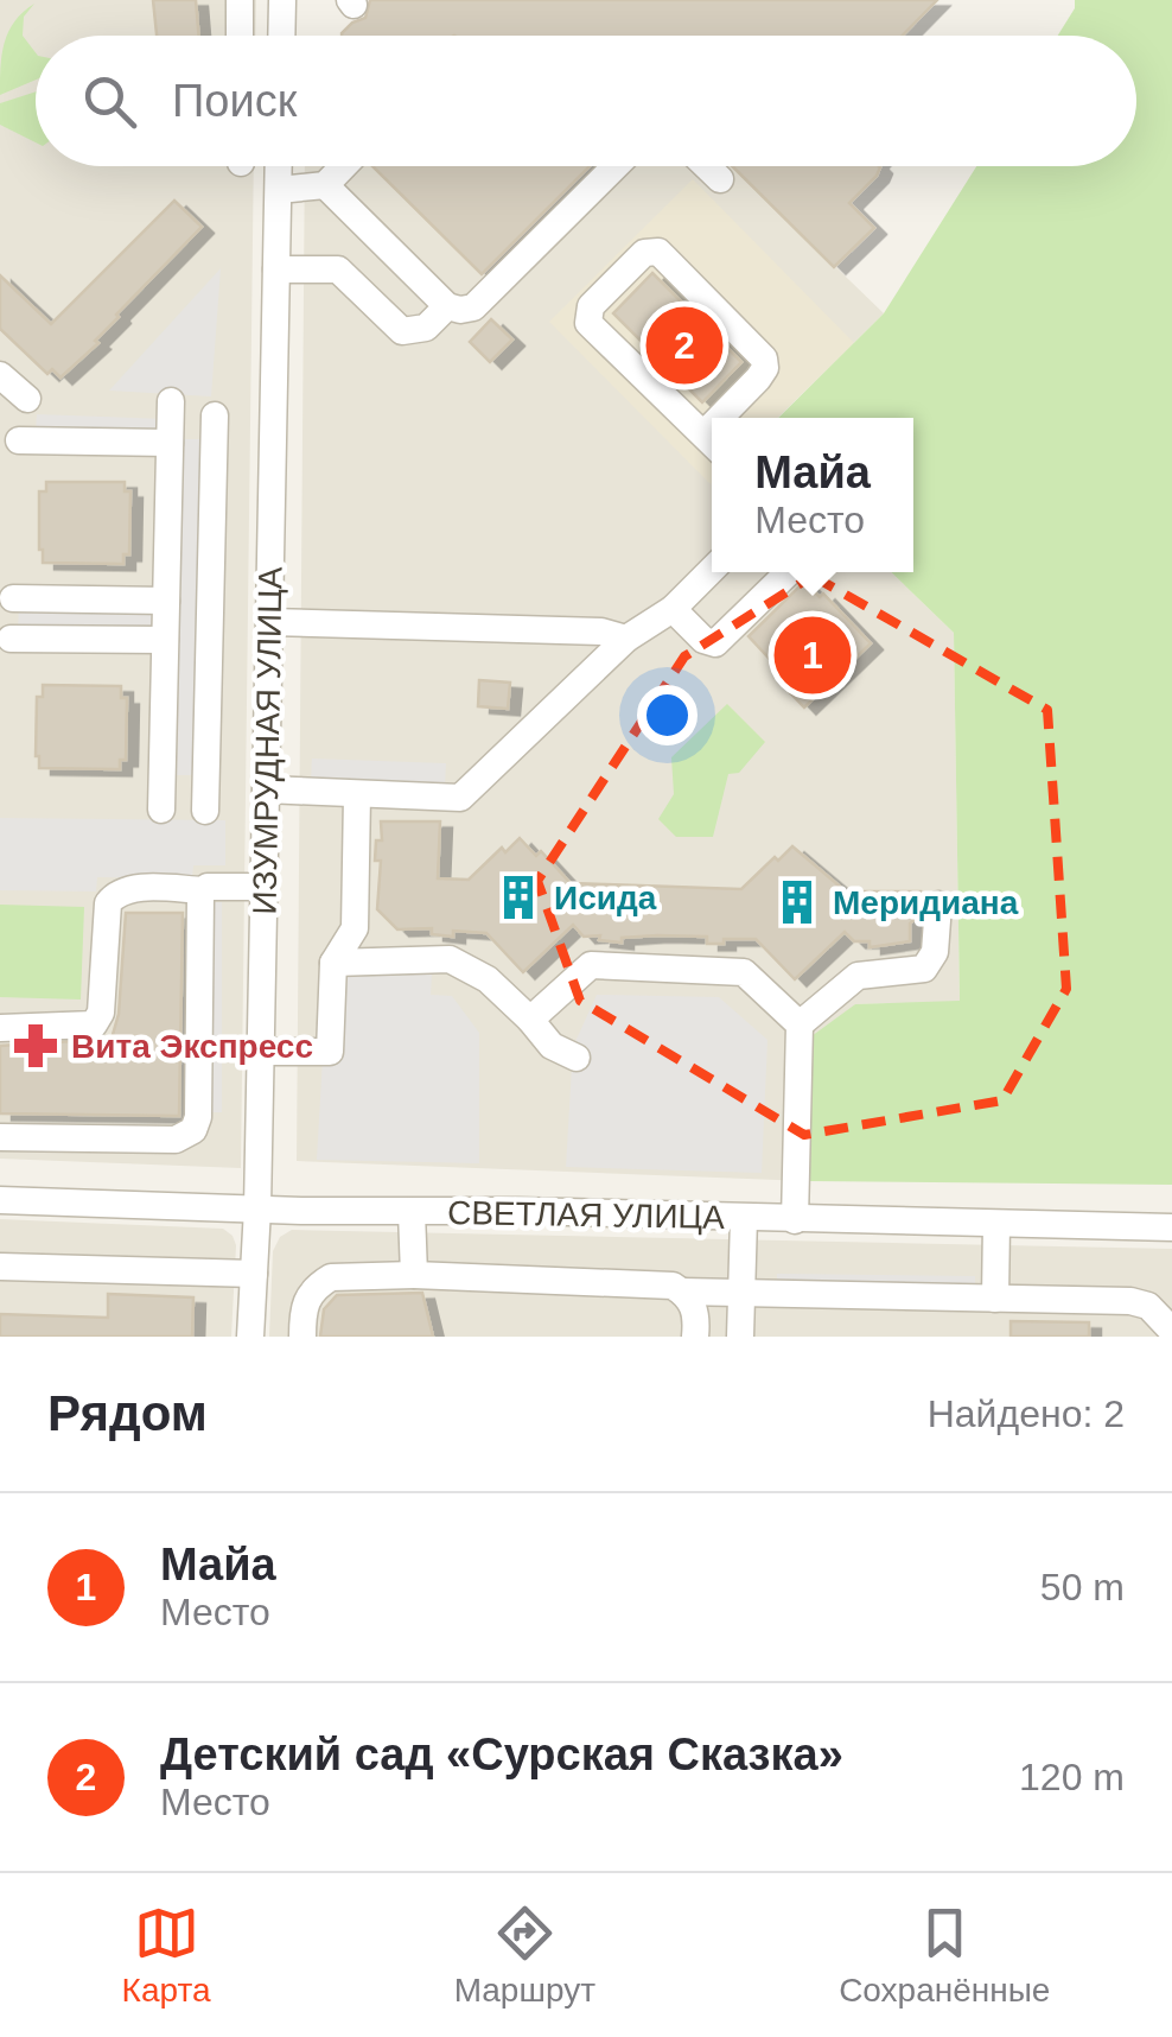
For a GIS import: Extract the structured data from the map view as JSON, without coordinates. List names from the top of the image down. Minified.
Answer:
{"streets":{"street":["ИЗУМРУДНАЯ УЛИЦА","СВЕТЛАЯ УЛИЦА"]},"crossings":[["ИЗУМРУДНАЯ УЛИЦА","СВЕТЛАЯ УЛИЦА"]],"places":{"building":["Исида","Меридиана"],"pharmacy":["Вита Экспресс"]},"page":{"search":"Поиск","pins":["2","1"],"popup":["Майа","Место"],"heading":["Рядом","Найдено: 2"],"list":[{"mark":"1","name":"Майа","note":"Место","value":"50 m"},{"mark":"2","name":"Детский сад «Сурская Сказка»","note":"Место","value":"120 m"}],"nav":["Карта","Маршрут","Сохранённые"]}}
